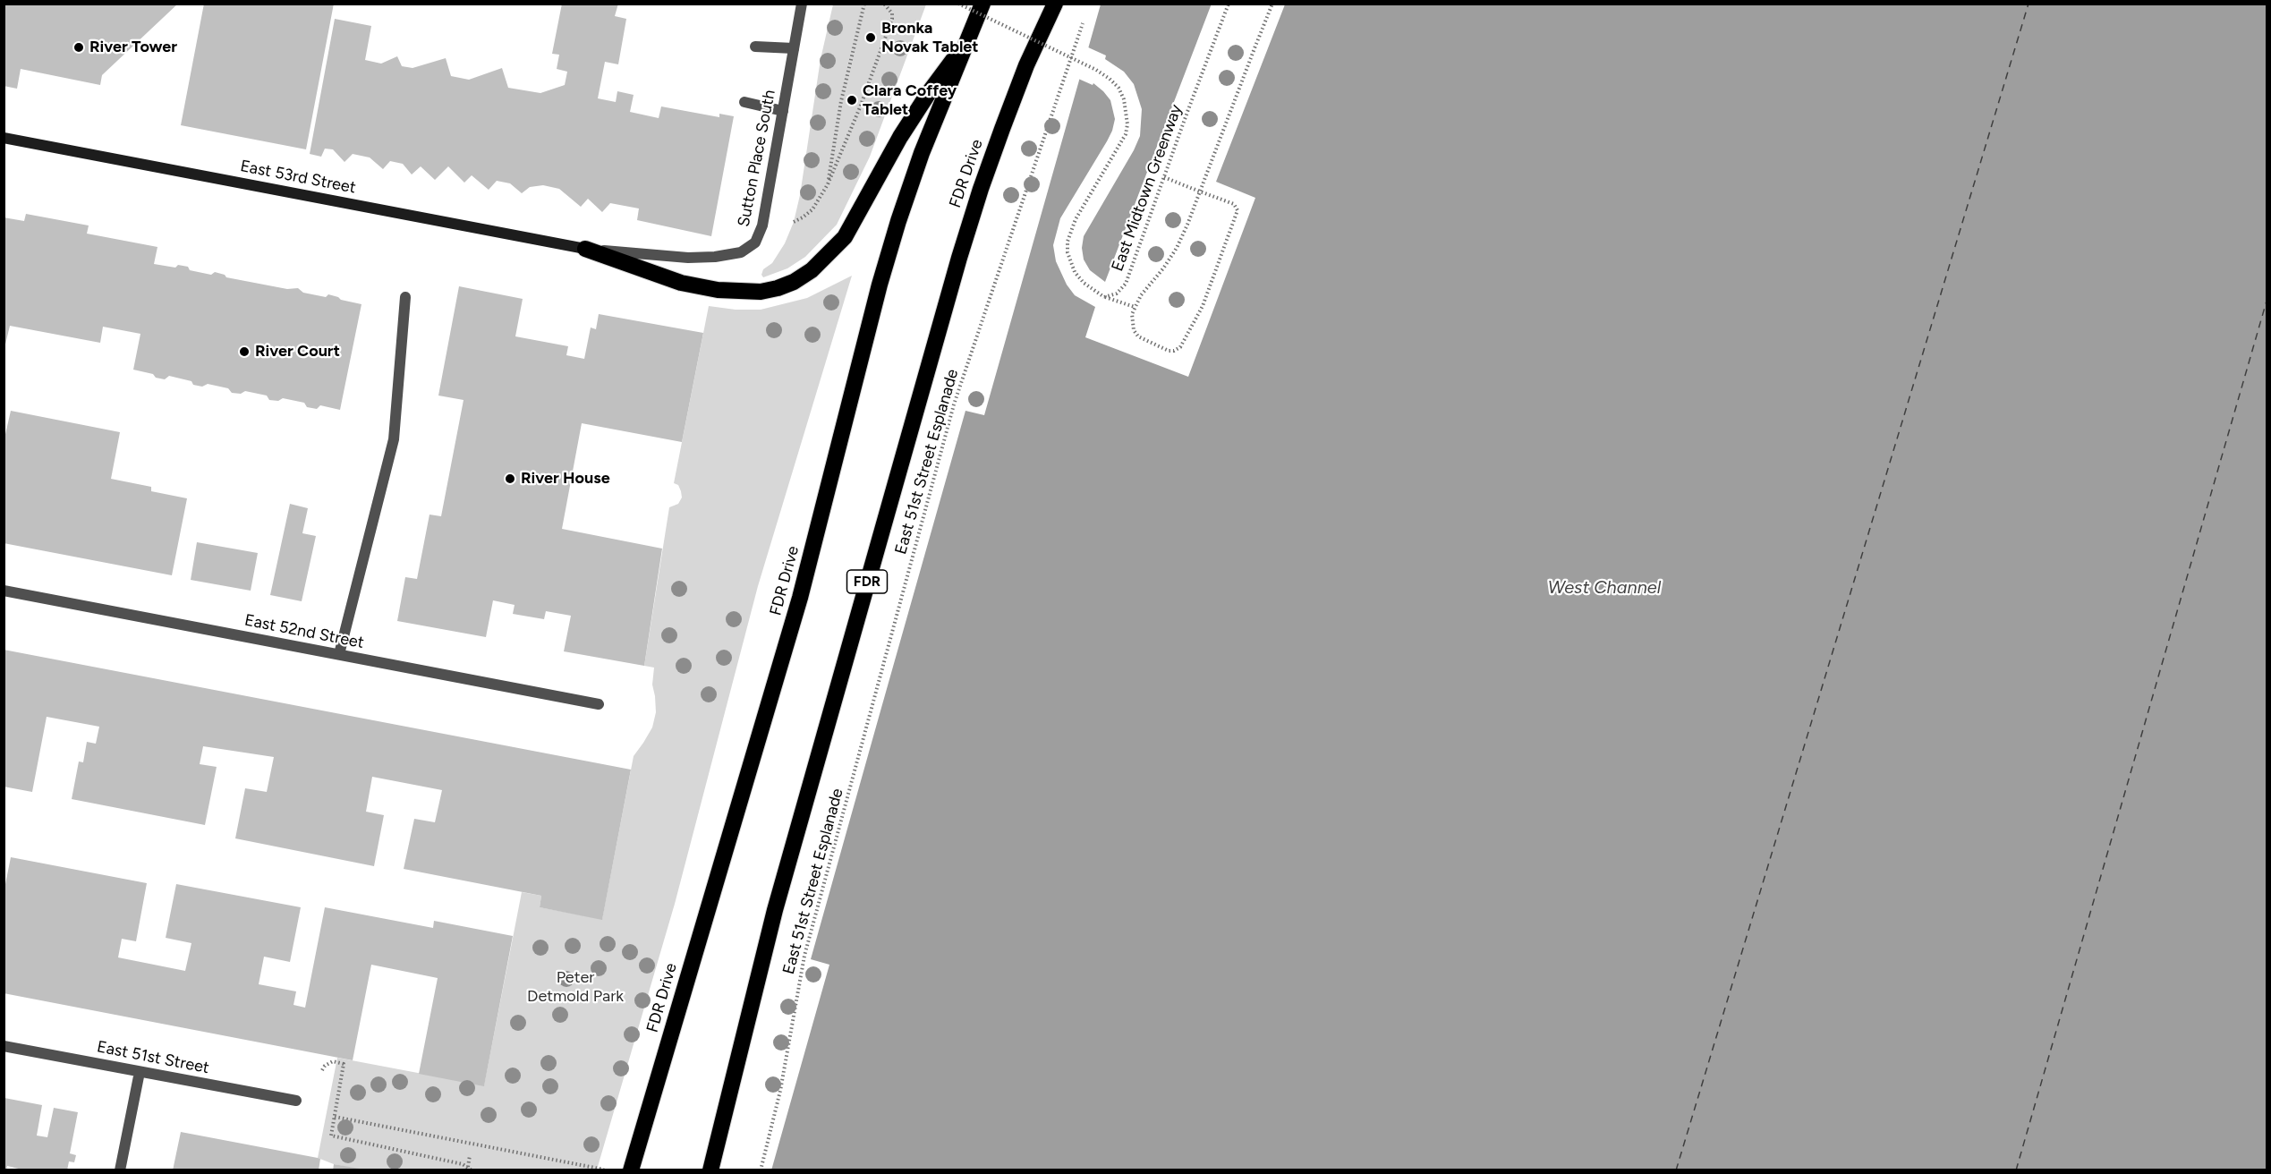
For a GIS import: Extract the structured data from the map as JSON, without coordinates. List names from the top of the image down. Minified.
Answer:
{"streets":{"highway":["FDR Drive","FDR"],"main road":["East 53rd Street"],"street":["Sutton Place South","East 52nd Street","East 51st Street"],"path":["East Midtown Greenway","East 51st Street Esplanade"]},"crossings":[["Sutton Place South","East 53rd Street"]],"water":["West Channel"],"parks":["Peter Detmold Park"],"places":["Bronka Novak Tablet","River Tower","Clara Coffey Tablet","River Court","River House"]}
